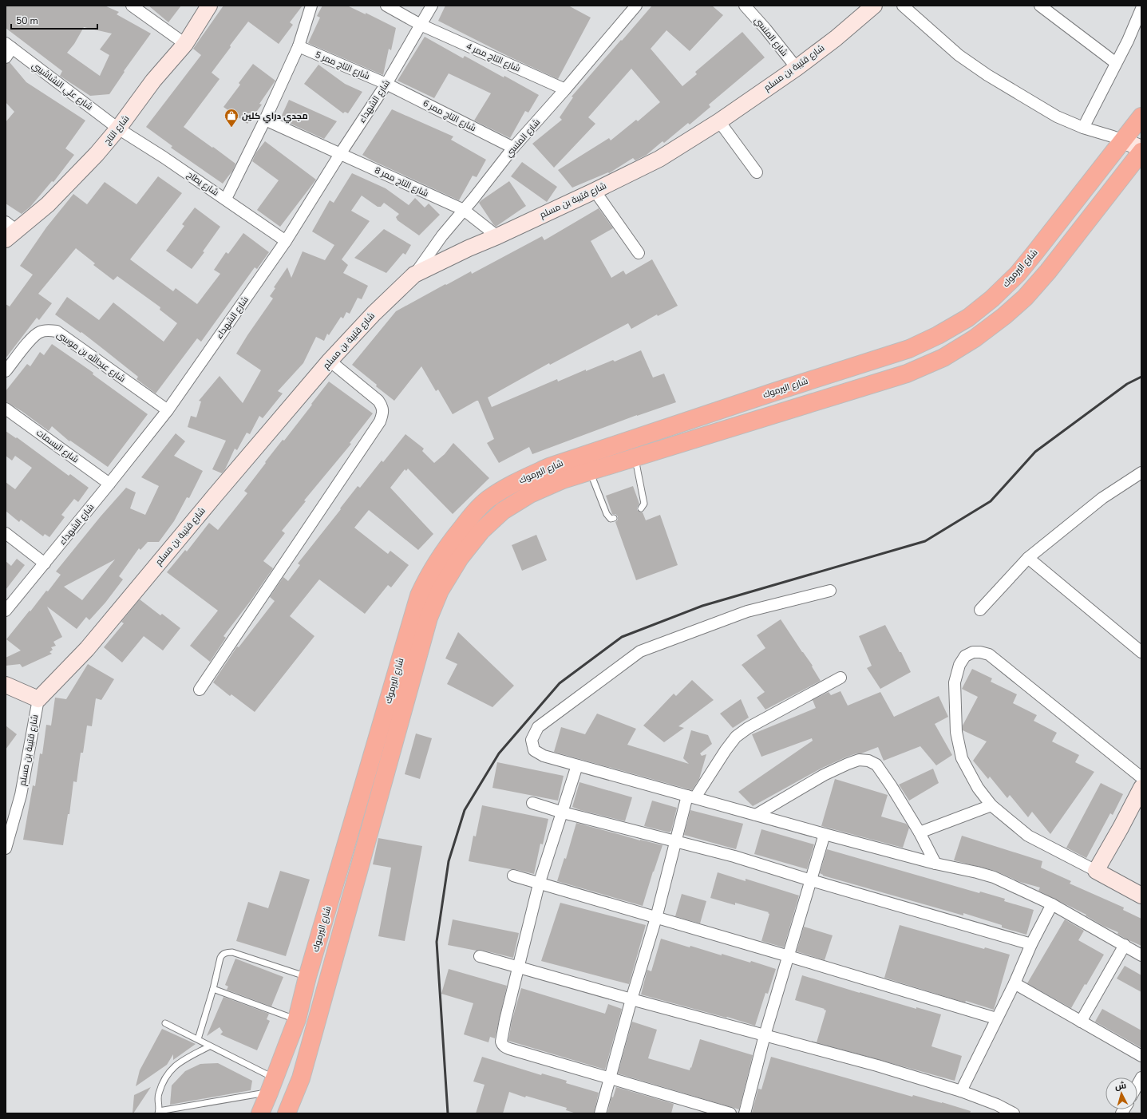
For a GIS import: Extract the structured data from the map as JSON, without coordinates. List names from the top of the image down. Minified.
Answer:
{"streets":{"highway":["شارع اليرموك"],"street":["شارع المنسي","شارع التاج ممر 4","شارع التاج ممر 5","شارع قتيبة بن مسلم","شارع علي النشاشيبي","شارع الشهداء","شارع التاج ممر 6","شارع التاج","شارع التاج ممر 8","شارع يطاح","شارع عبدالله بن موسى","شارع البسمات"]},"crossings":[["شارع المنسي","شارع التاج ممر 4"],["شارع المنسي","شارع قتيبة بن مسلم"],["شارع المنسي","شارع التاج ممر 6"],["شارع المنسي","شارع التاج ممر 8"],["شارع التاج ممر 4","شارع الشهداء"],["شارع التاج ممر 5","شارع الشهداء"],["شارع التاج ممر 5","شارع التاج ممر 6"],["شارع قتيبة بن مسلم","شارع التاج ممر 8"],["شارع علي النشاشيبي","شارع التاج"],["شارع علي النشاشيبي","شارع يطاح"],["شارع الشهداء","شارع التاج ممر 6"],["شارع الشهداء","شارع التاج ممر 8"],["شارع الشهداء","شارع يطاح"],["شارع الشهداء","شارع عبدالله بن موسى"],["شارع الشهداء","شارع البسمات"],["شارع التاج","شارع يطاح"]],"places":{"shop":["مجدي دراي كلين"]},"scale_bar":"50 m","north":"top"}
